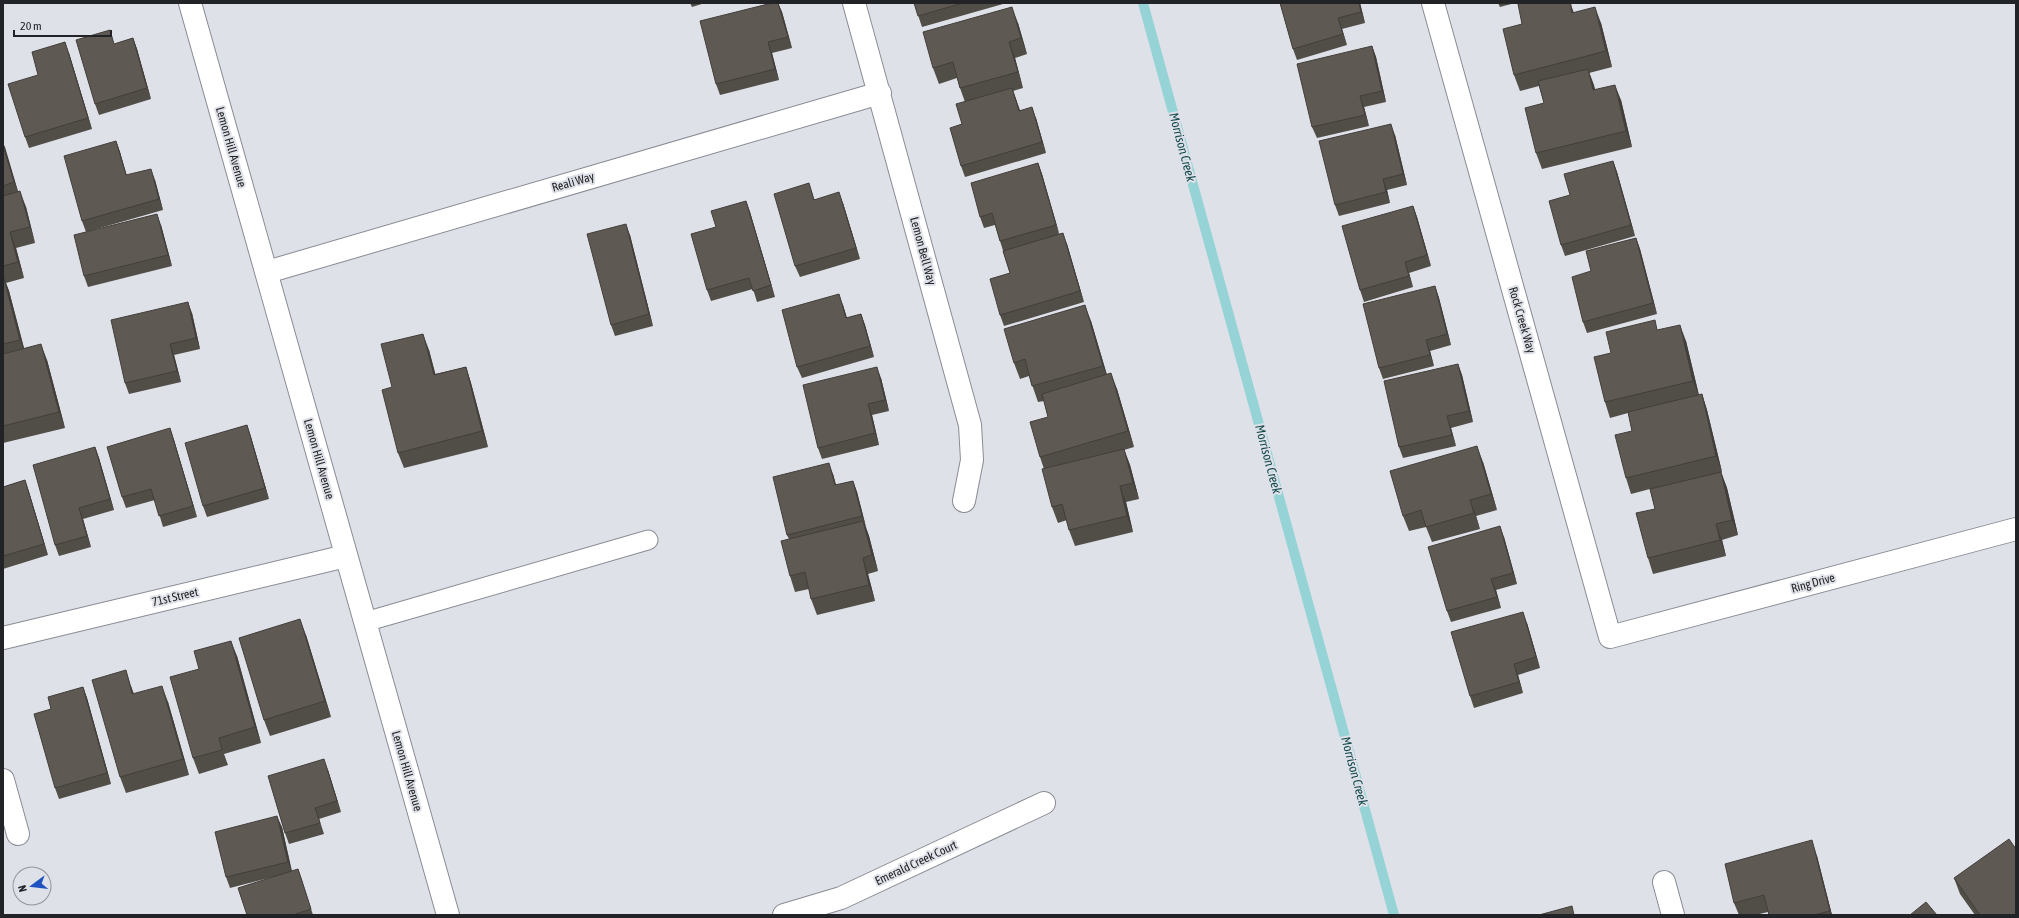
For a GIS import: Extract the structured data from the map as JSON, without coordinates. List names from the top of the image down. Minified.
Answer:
{"streets":{"street":["Lemon Hill Avenue","Reali Way","Lemon Bell Way","Rock Creek Way","Ring Drive","71st Street","Emerald Creek Court"]},"crossings":[["Lemon Hill Avenue","Reali Way"],["Lemon Hill Avenue","71st Street"],["Reali Way","Lemon Bell Way"],["Rock Creek Way","Ring Drive"]],"water":["Morrison Creek"],"scale_bar":"20 m","north":"left"}
